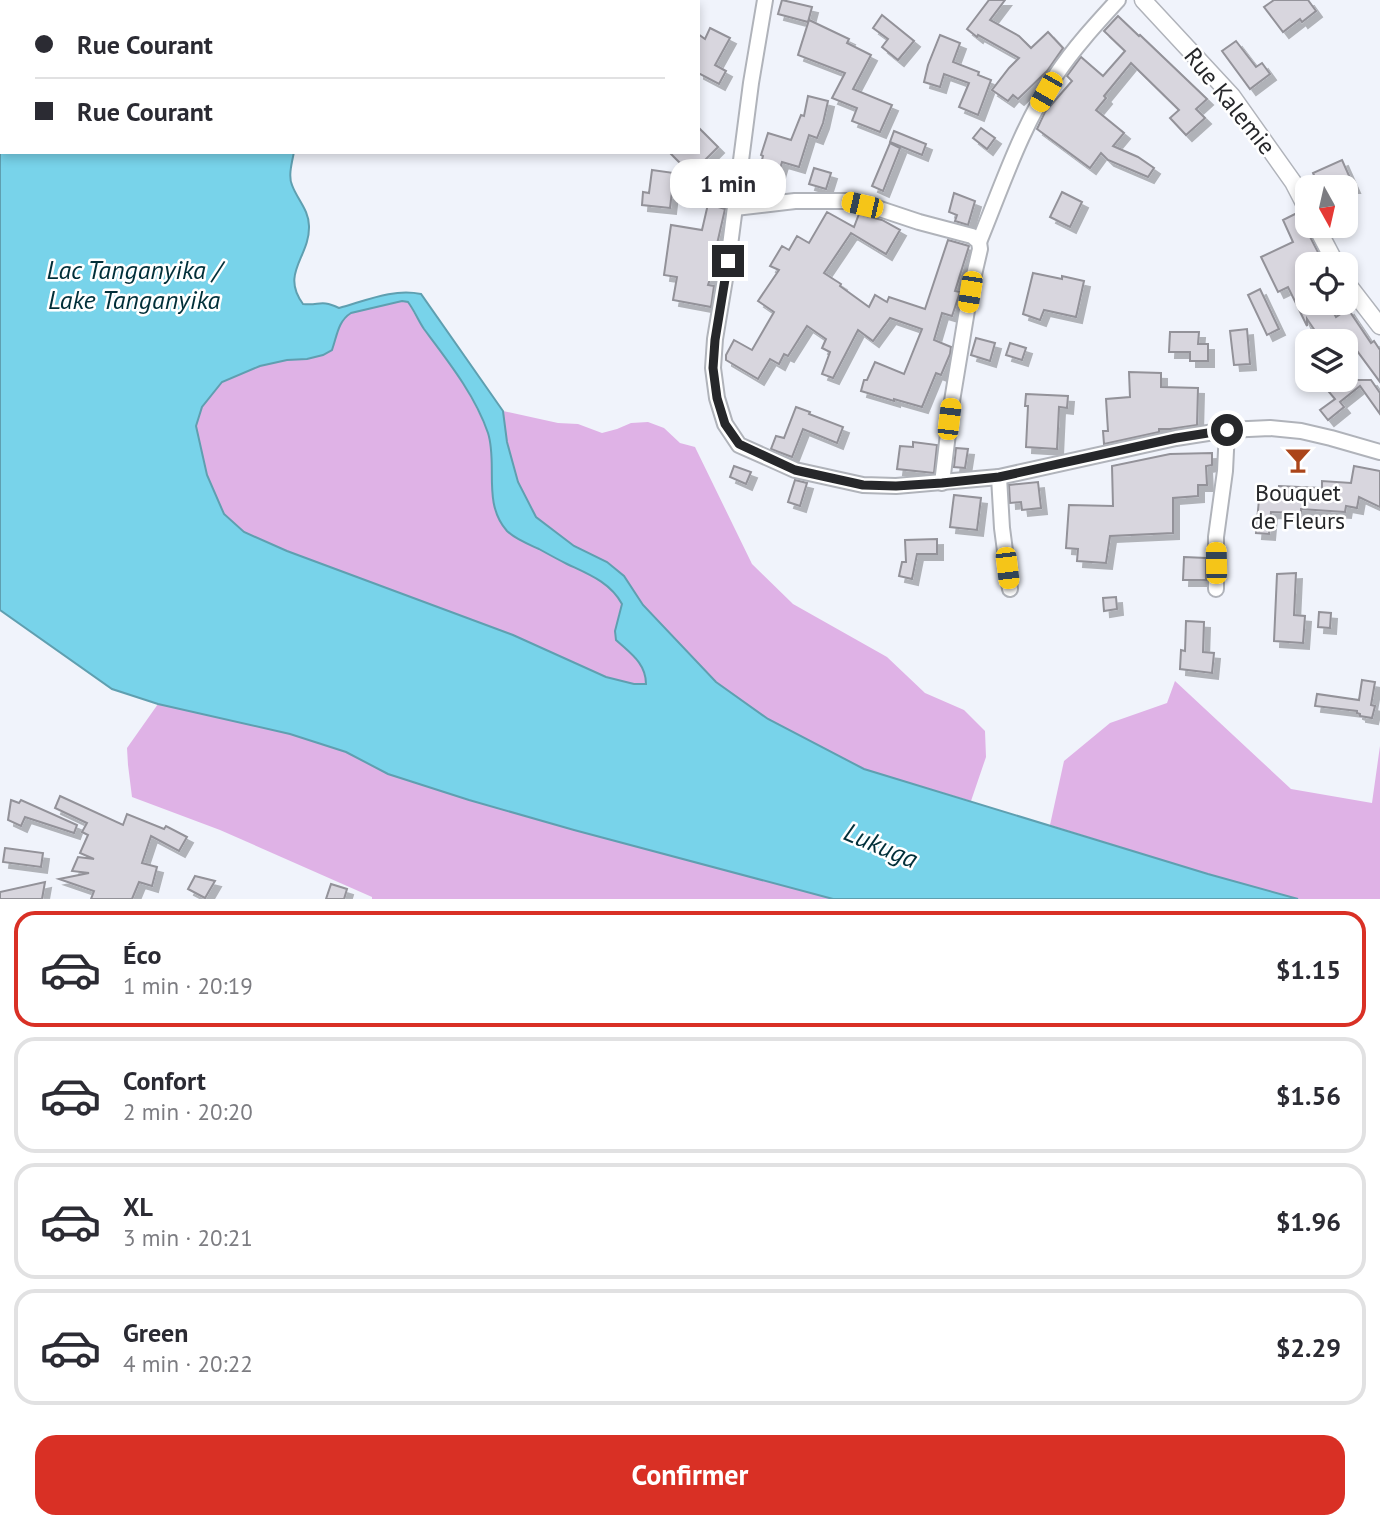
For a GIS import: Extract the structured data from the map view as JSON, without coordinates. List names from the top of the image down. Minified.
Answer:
{"streets":{"street":["Rue Kalemie"]},"water":["Lac Tanganyika / Lake Tanganyika","Lukuga"],"places":{"bar":["Bouquet de Fleurs"]},"north":"bottom","page":{"banner":["Rue Courant","Rue Courant"],"bubble":"1 min","list":[{"name":"Éco","note":"1 min · 20:19","value":"$1.15"},{"name":"Confort","note":"2 min · 20:20","value":"$1.56"},{"name":"XL","note":"3 min · 20:21","value":"$1.96"},{"name":"Green","note":"4 min · 20:22","value":"$2.29"}],"buttons":"Confirmer"}}
